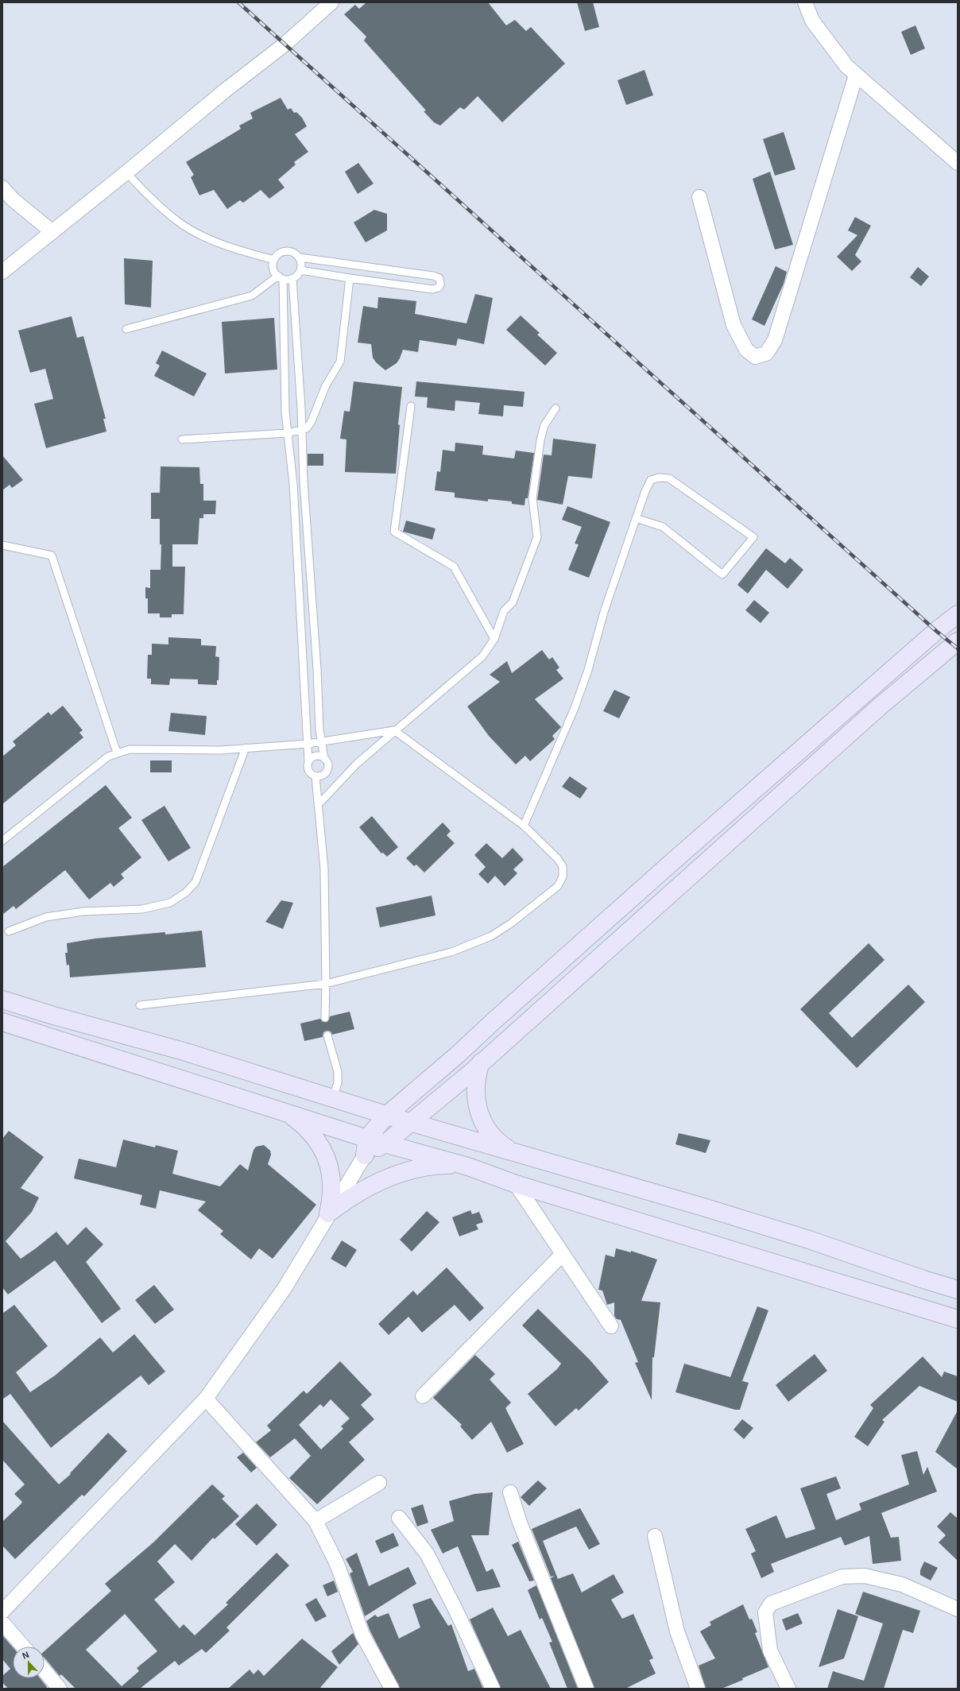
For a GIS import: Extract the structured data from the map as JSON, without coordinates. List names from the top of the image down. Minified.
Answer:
{"north":"top"}
